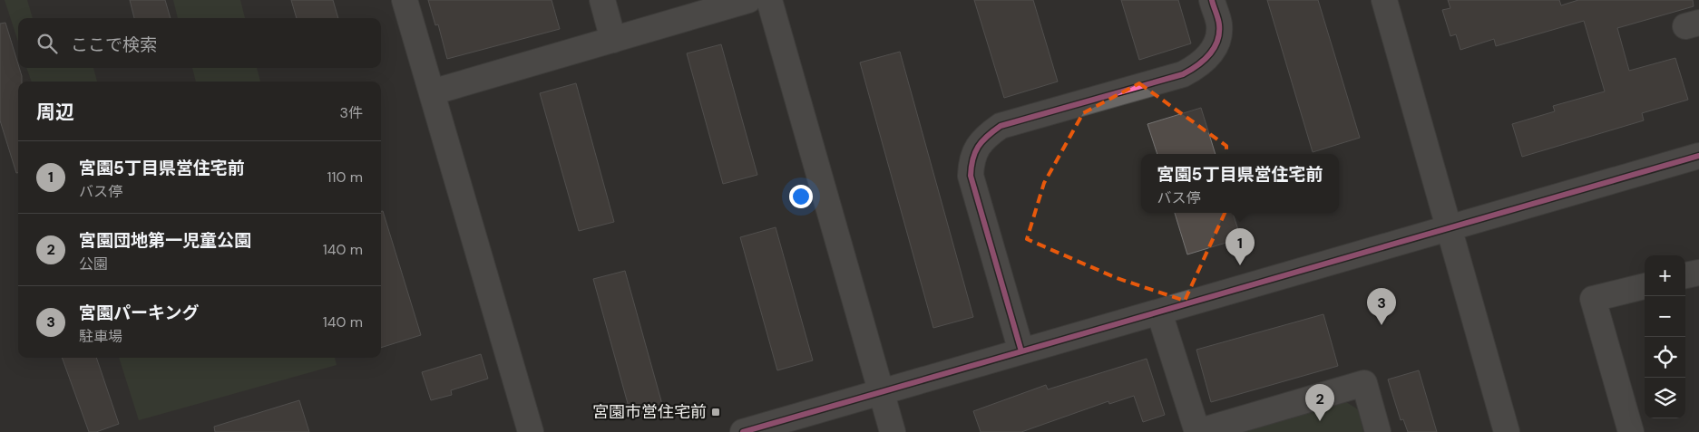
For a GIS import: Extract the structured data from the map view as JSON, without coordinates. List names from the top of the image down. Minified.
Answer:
{"places":{"transit":["宮園市営住宅前"]},"page":{"search":"ここで検索","heading":["周辺","3件"],"list":[{"mark":"1","name":"宮園5丁目県営住宅前","note":"バス停","value":"110 m"},{"mark":"2","name":"宮園団地第一児童公園","note":"公園","value":"140 m"},{"mark":"3","name":"宮園パーキング","note":"駐車場","value":"140 m"}],"popup":["宮園5丁目県営住宅前","バス停"],"pins":["1","3","2"],"map_buttons":["+","−"]}}
